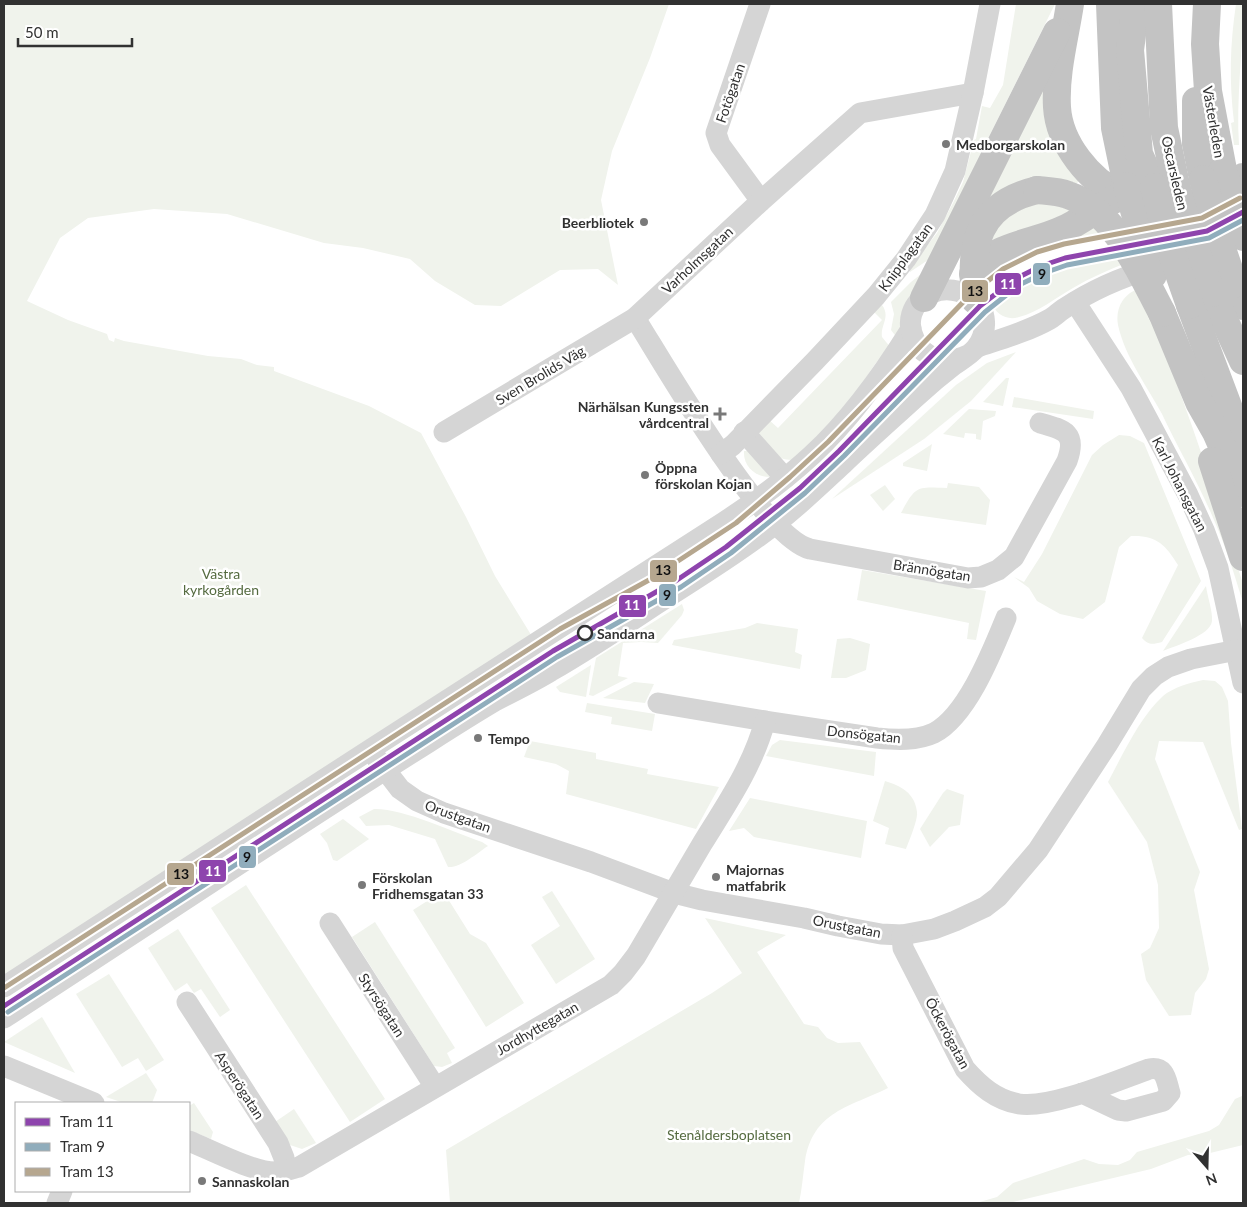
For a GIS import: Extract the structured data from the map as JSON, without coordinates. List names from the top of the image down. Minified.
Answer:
{"streets":{"highway":["Oscarsleden"],"street":["Fotögatan","Knipplagatan","Varholmsgatan","Sven Brolids Väg","Karl Johansgatan","Brännögatan","Donsögatan","Orustgatan","Styrsögatan","Jordhyttegatan","Öckerögatan","Asperögatan"]},"crossings":[["Fotögatan","Varholmsgatan"],["Knipplagatan","Varholmsgatan"],["Varholmsgatan","Sven Brolids Väg"],["Karl Johansgatan","Orustgatan"],["Donsögatan","Jordhyttegatan"],["Orustgatan","Jordhyttegatan"],["Orustgatan","Öckerögatan"],["Styrsögatan","Jordhyttegatan"],["Jordhyttegatan","Asperögatan"]],"parks":["Västra kyrkogården","Stenåldersboplatsen"],"places":{"other":["Medborgarskolan","Beerbliotek","Öppna förskolan Kojan","Sandarna","Tempo","Majornas matfabrik","Förskolan Fridhemsgatan 33","Sannaskolan"],"health":["Närhälsan Kungssten vårdcentral"]},"lines":["tram line 13","tram line 11","tram line 9"],"legend":["Tram 11","Tram 9","Tram 13"],"scale_bar":"50 m","north":"bottom"}
